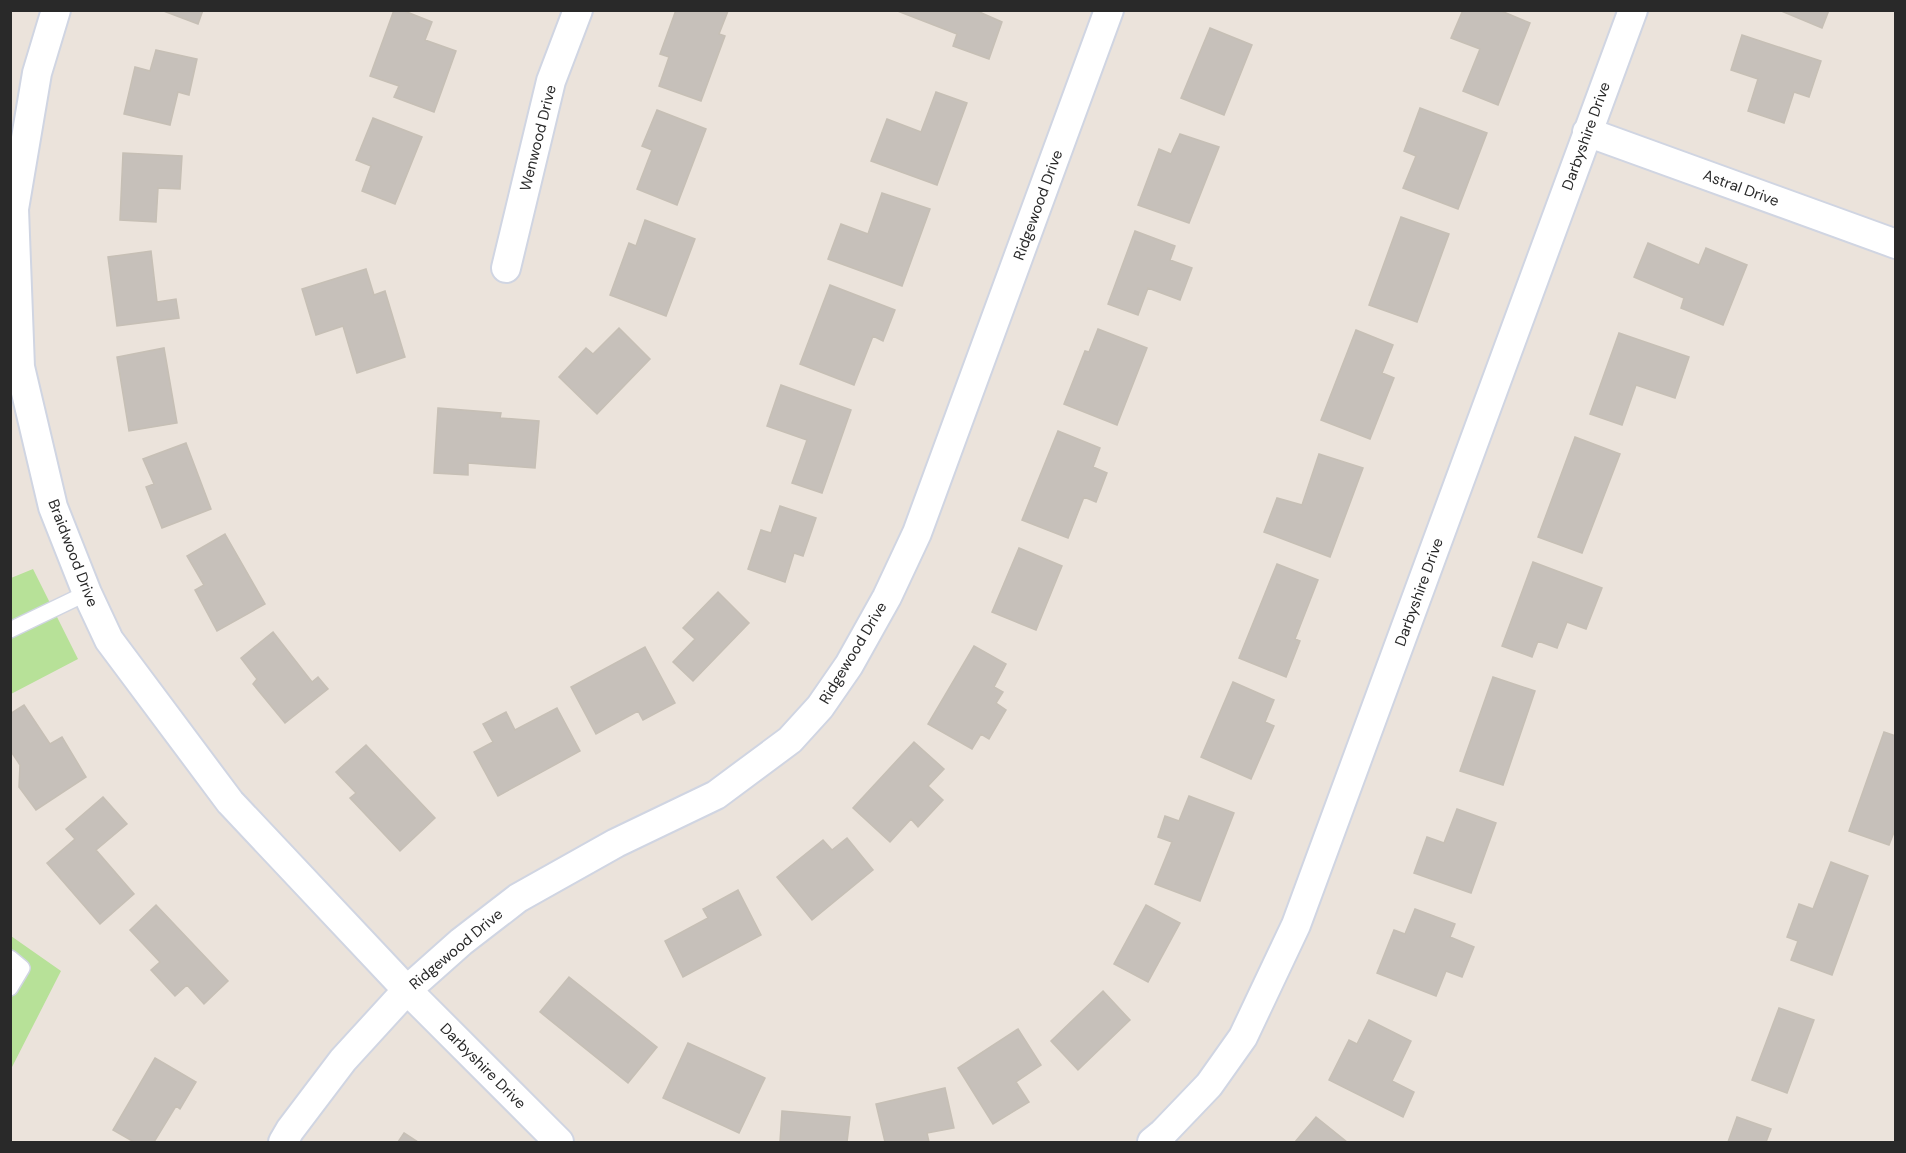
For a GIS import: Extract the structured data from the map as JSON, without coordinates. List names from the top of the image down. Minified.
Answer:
{"streets":{"street":["Darbyshire Drive","Wenwood Drive","Astral Drive","Ridgewood Drive","Braidwood Drive"]},"crossings":[["Darbyshire Drive","Astral Drive"],["Darbyshire Drive","Ridgewood Drive"],["Darbyshire Drive","Braidwood Drive"],["Ridgewood Drive","Braidwood Drive"]]}
